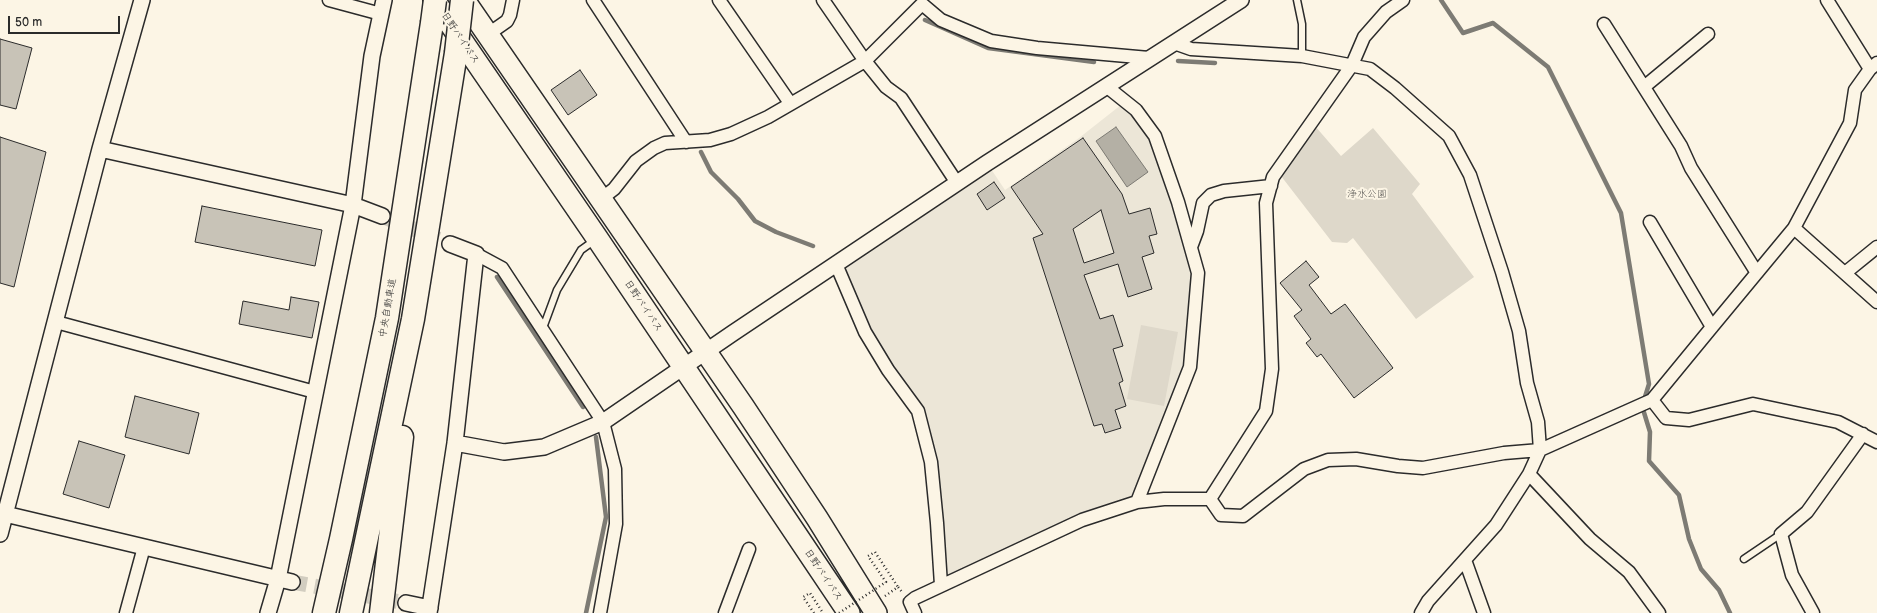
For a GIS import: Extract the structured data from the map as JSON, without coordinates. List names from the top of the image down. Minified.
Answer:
{"streets":{"highway":["日野バイパス","中央自動車道"]},"crossings":[["日野バイパス","中央自動車道"]],"parks":["浄水公園"],"scale_bar":"50 m"}
